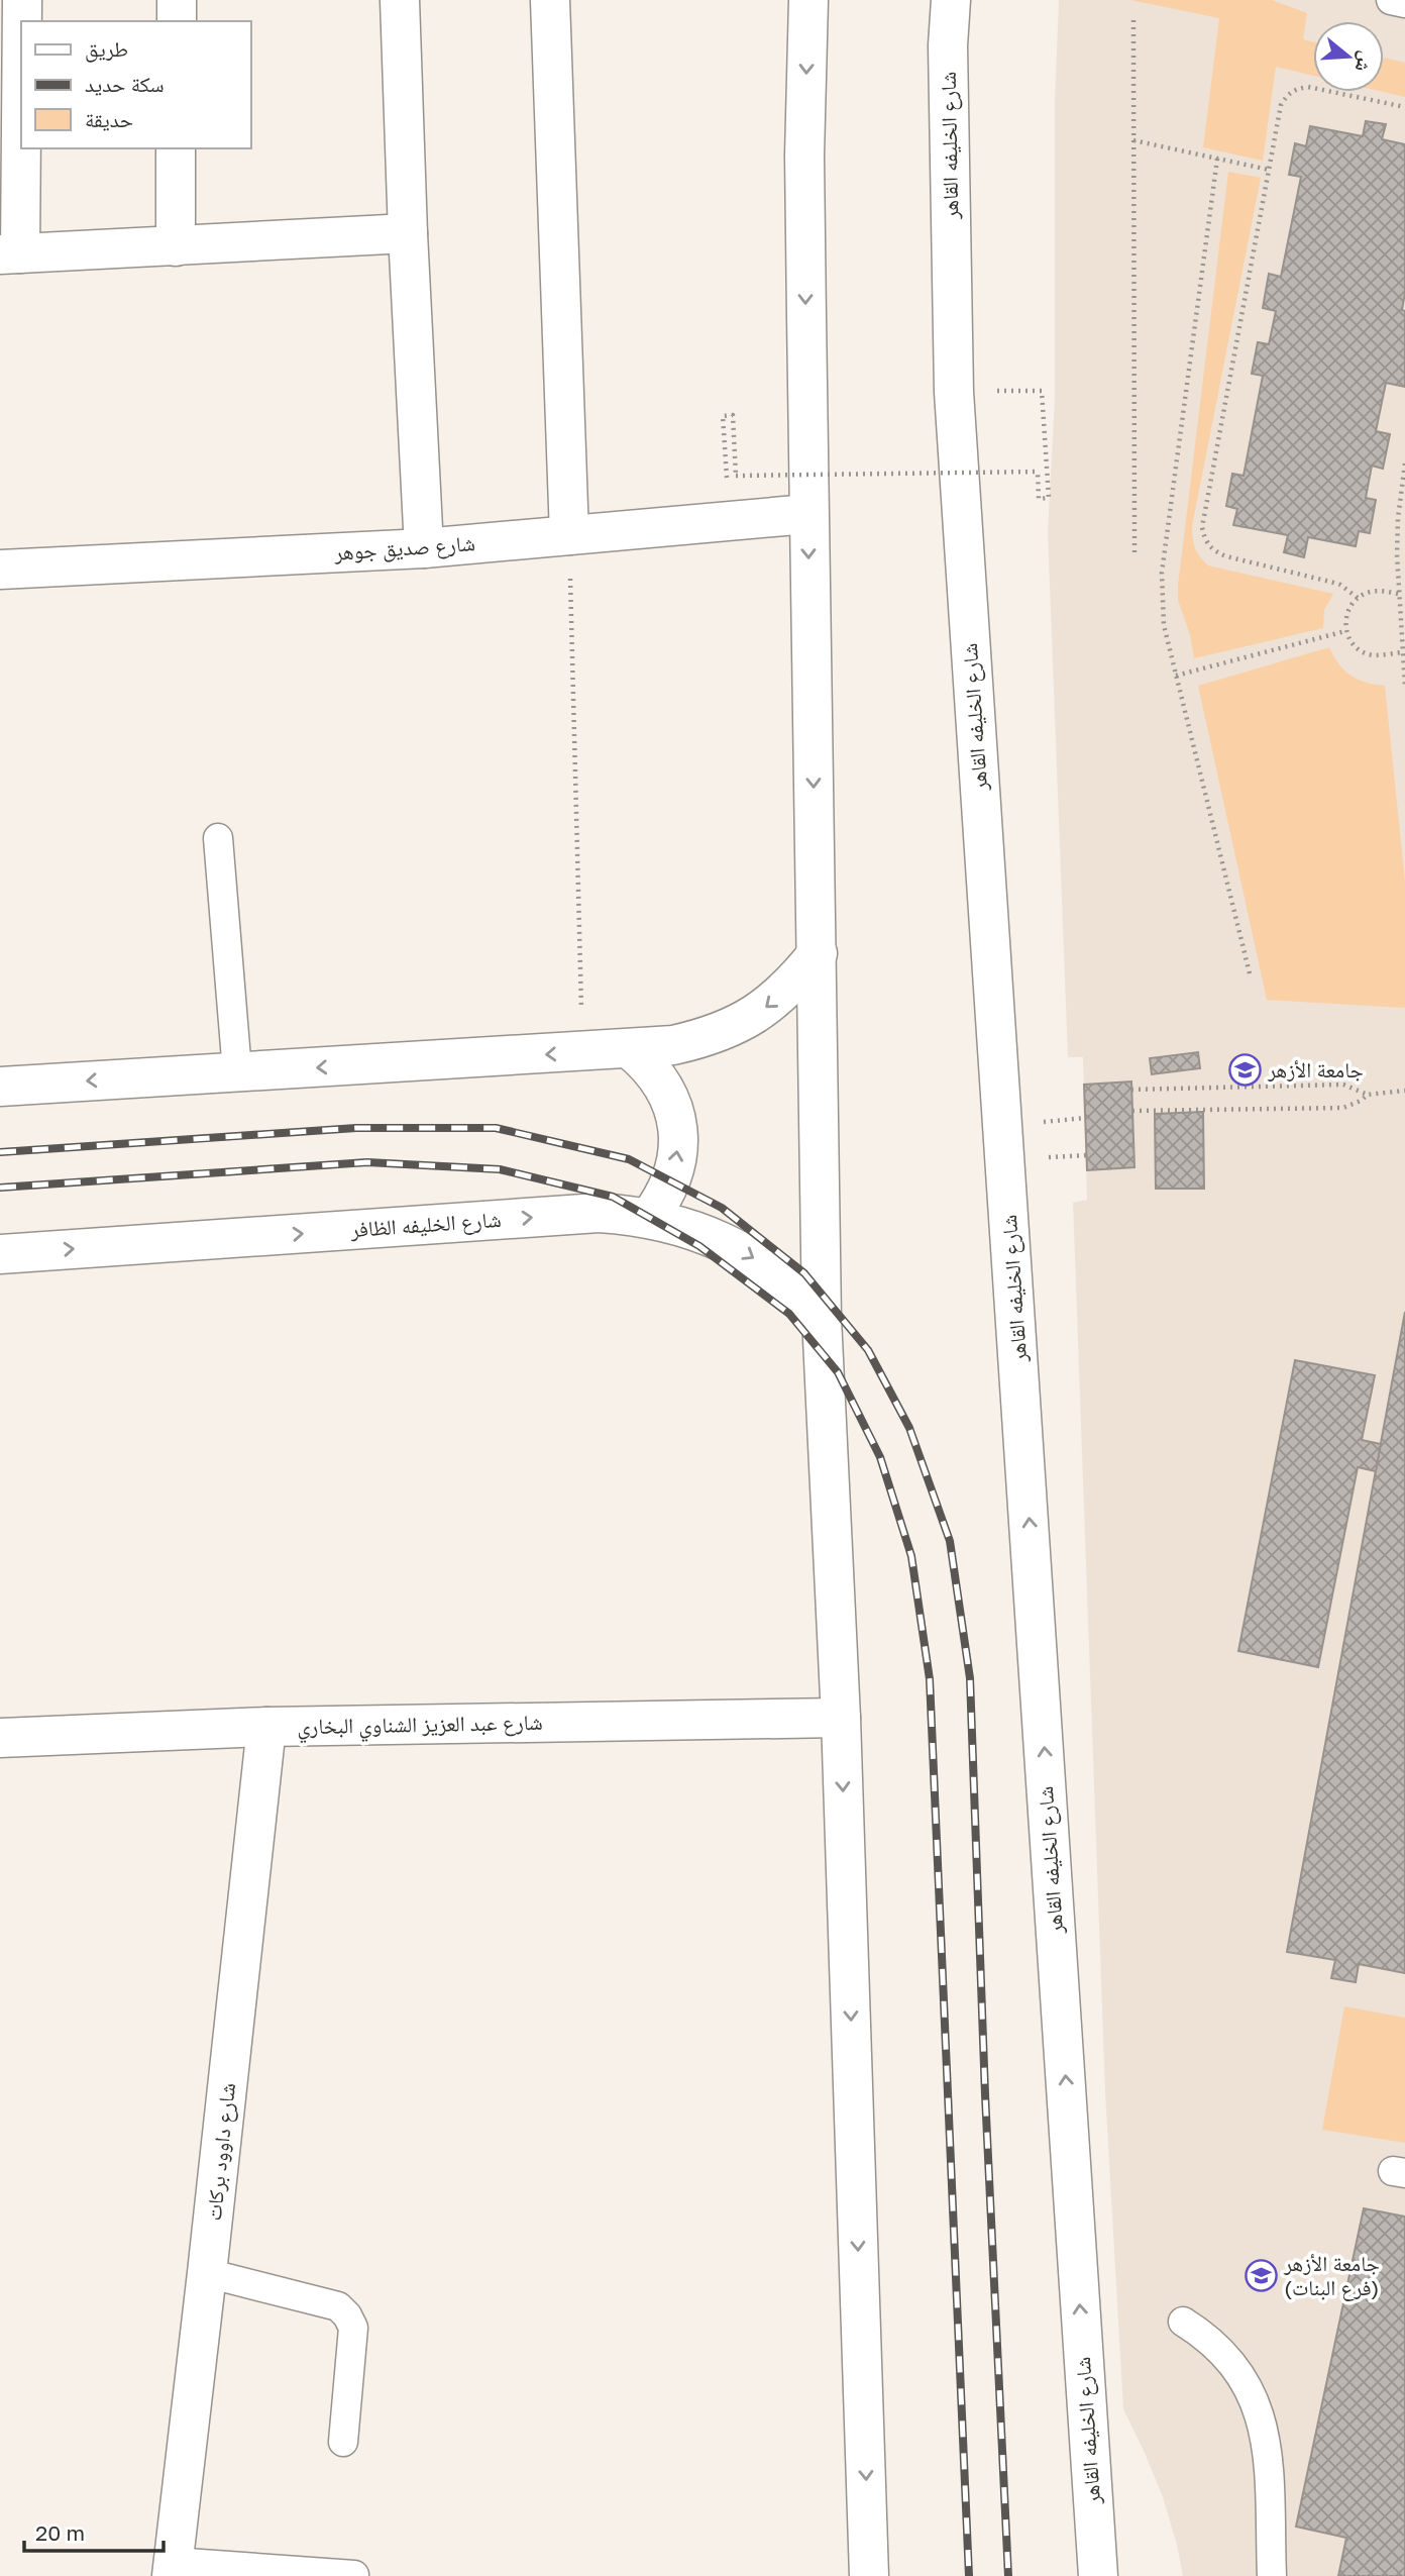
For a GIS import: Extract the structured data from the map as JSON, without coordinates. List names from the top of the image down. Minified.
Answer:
{"streets":{"street":["شارع الخليفه القاهر","شارع صديق جوهر","شارع الخليفه الظافر","شارع عبد العزيز الشناوي البخاري","شارع داوود بركات"]},"crossings":[["شارع عبد العزيز الشناوي البخاري","شارع داوود بركات"]],"places":{"school or university":["جامعة الأزهر","جامعة الأزهر (فرع البنات)"]},"legend":["طريق","سكة حديد","حديقة"],"scale_bar":"20 m","north":"right"}
